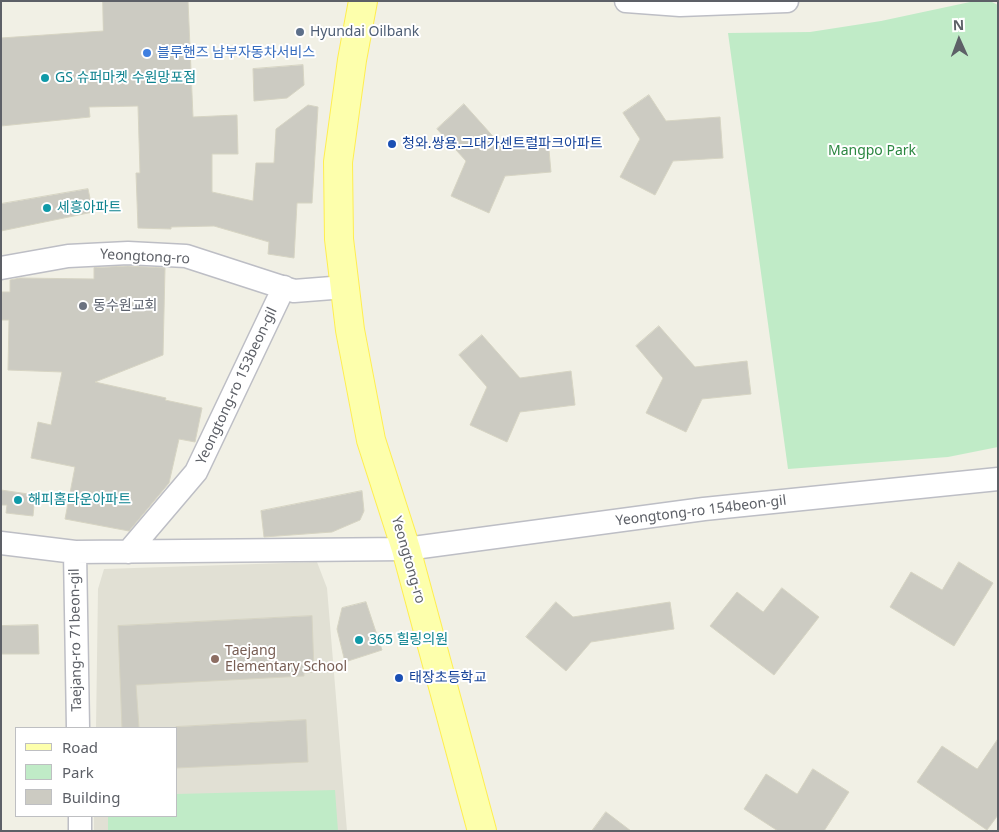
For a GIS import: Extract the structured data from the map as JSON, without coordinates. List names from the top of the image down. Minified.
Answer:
{"streets":{"main road":["Yeongtong-ro"],"street":["Yeongtong-ro 153beon-gil","Yeongtong-ro 154beon-gil","Taejang-ro 71beon-gil"]},"crossings":[["Yeongtong-ro","Yeongtong-ro 153beon-gil"],["Yeongtong-ro","Yeongtong-ro 154beon-gil"]],"parks":["Mangpo Park"],"places":["Hyundai Oilbank","블루핸즈 남부자동차서비스","GS 슈퍼마켓 수원망포점","청와.쌍용.그대가센트럴파크아파트","세흥아파트","동수원교회","해피홈타운아파트","365 힐링의원","Taejang Elementary School","태장초등학교"],"legend":["Road","Park","Building"],"north":"top"}
